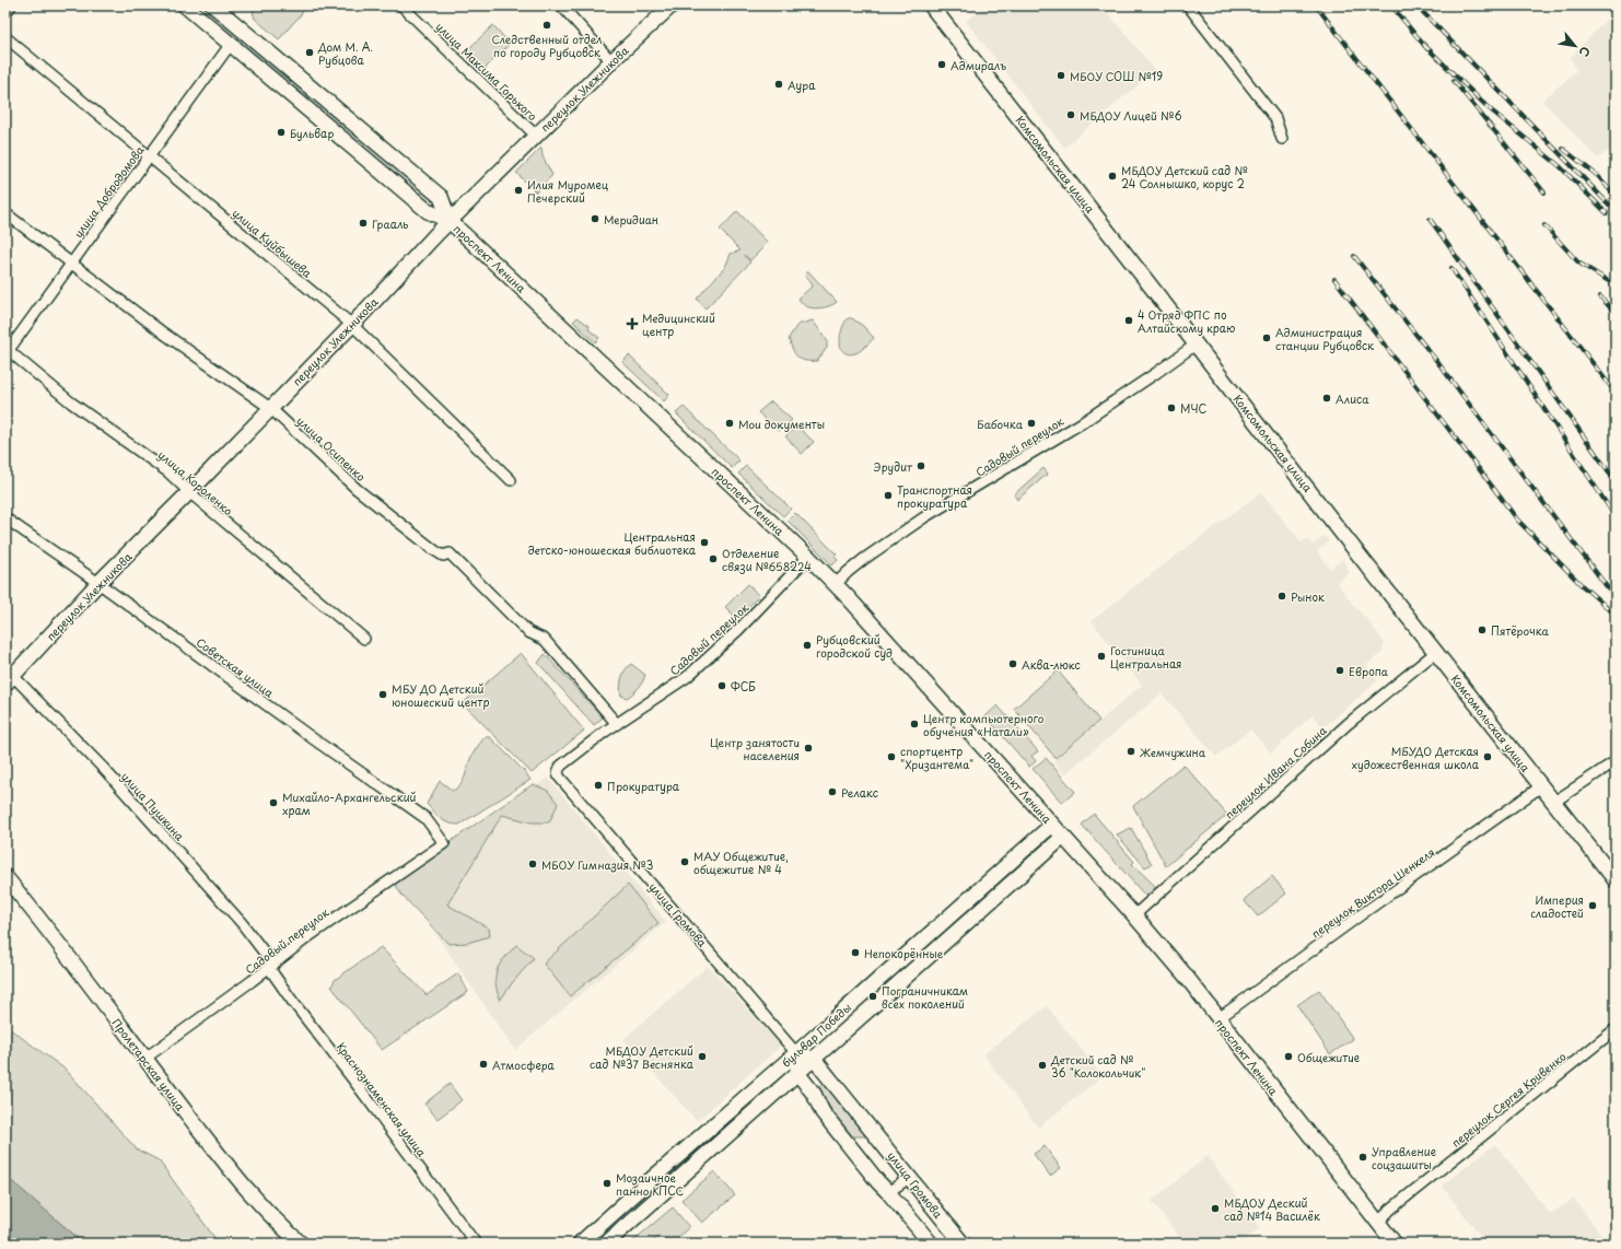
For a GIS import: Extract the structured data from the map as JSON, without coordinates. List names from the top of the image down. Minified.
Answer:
{"streets":{"main road":["переулок Улежникова","Комсомольская улица","проспект Ленина","улица Громова","бульвар Победы","Пролетарская улица"],"street":["улица Максима Горького","улица Добродомова","улица Куйбышева","Садовый переулок","улица Осипенко","улица Короленко","Советская улица","переулок Ивана Собина","улица Пушкина","переулок Виктора Шенкеля","Краснознаменская улица","переулок Сергея Кривенко"]},"crossings":[["улица Максима Горького","переулок Улежникова"],["переулок Улежникова","улица Куйбышева"],["переулок Улежникова","проспект Ленина"],["переулок Улежникова","улица Осипенко"],["переулок Улежникова","улица Короленко"],["переулок Улежникова","Советская улица"],["переулок Улежникова","улица Пушкина"],["Комсомольская улица","Садовый переулок"],["Комсомольская улица","переулок Ивана Собина"],["Комсомольская улица","переулок Виктора Шенкеля"],["улица Добродомова","улица Куйбышева"],["улица Добродомова","проспект Ленина"],["улица Добродомова","улица Осипенко"],["улица Добродомова","улица Короленко"],["проспект Ленина","Садовый переулок"],["проспект Ленина","переулок Ивана Собина"],["проспект Ленина","переулок Виктора Шенкеля"],["проспект Ленина","бульвар Победы"],["проспект Ленина","переулок Сергея Кривенко"],["Садовый переулок","улица Осипенко"],["Садовый переулок","Советская улица"],["Садовый переулок","улица Пушкина"],["Садовый переулок","улица Громова"],["Садовый переулок","Пролетарская улица"],["Садовый переулок","Краснознаменская улица"],["улица Пушкина","Краснознаменская улица"],["улица Громова","бульвар Победы"]],"places":{"other":["Следственный отдел по городу Рубцовск","Дом М. А. Рубцова","Адмиралъ","МБОУ СОШ №19","Аура","МБДОУ Лицей №6","Бульвар","МБДОУ Детский сад № 24 Солнышко, корус 2","Илия Муромец Печерский","Меридиан","Грааль","4 Отряд ФПС по Алтайскому краю","Администрация станции Рубцовск","Алиса","МЧС","Мои документы","Бабочка","Эрудит","Транспортная прокуратура","Центральная детско-юношеская библиотека","Отделение связи №658224","Рынок","Пятёрочка","Рубцовский городской суд","Гостиница Центральная","Аква-люкс","Европа","ФСБ","МБУ ДО Детский юношеский центр","Центр компьютерного обучения «Натали»","Центр занятости населения","Жемчужина","спортцентр \"Хризантема\"","МБУДО Детская художественная школа","Прокуратура","Релакс","Михайло-Архангельский храм","МАУ Общежитие, общежитие № 4","МБОУ Гимназия №3","Империя сладостей","Непокорённые","Пограничникам всех поколений","МБДОУ Детский сад №37 Веснянка","Общежитие","Атмосфера","Детский сад № 36 \"Колокольчик\"","Управление соцзашиты","Мозаичное панно КПСС","МБДОУ Деский сад №14 Василёк"],"health":["Медицинский центр"]},"north":"bottom right"}
